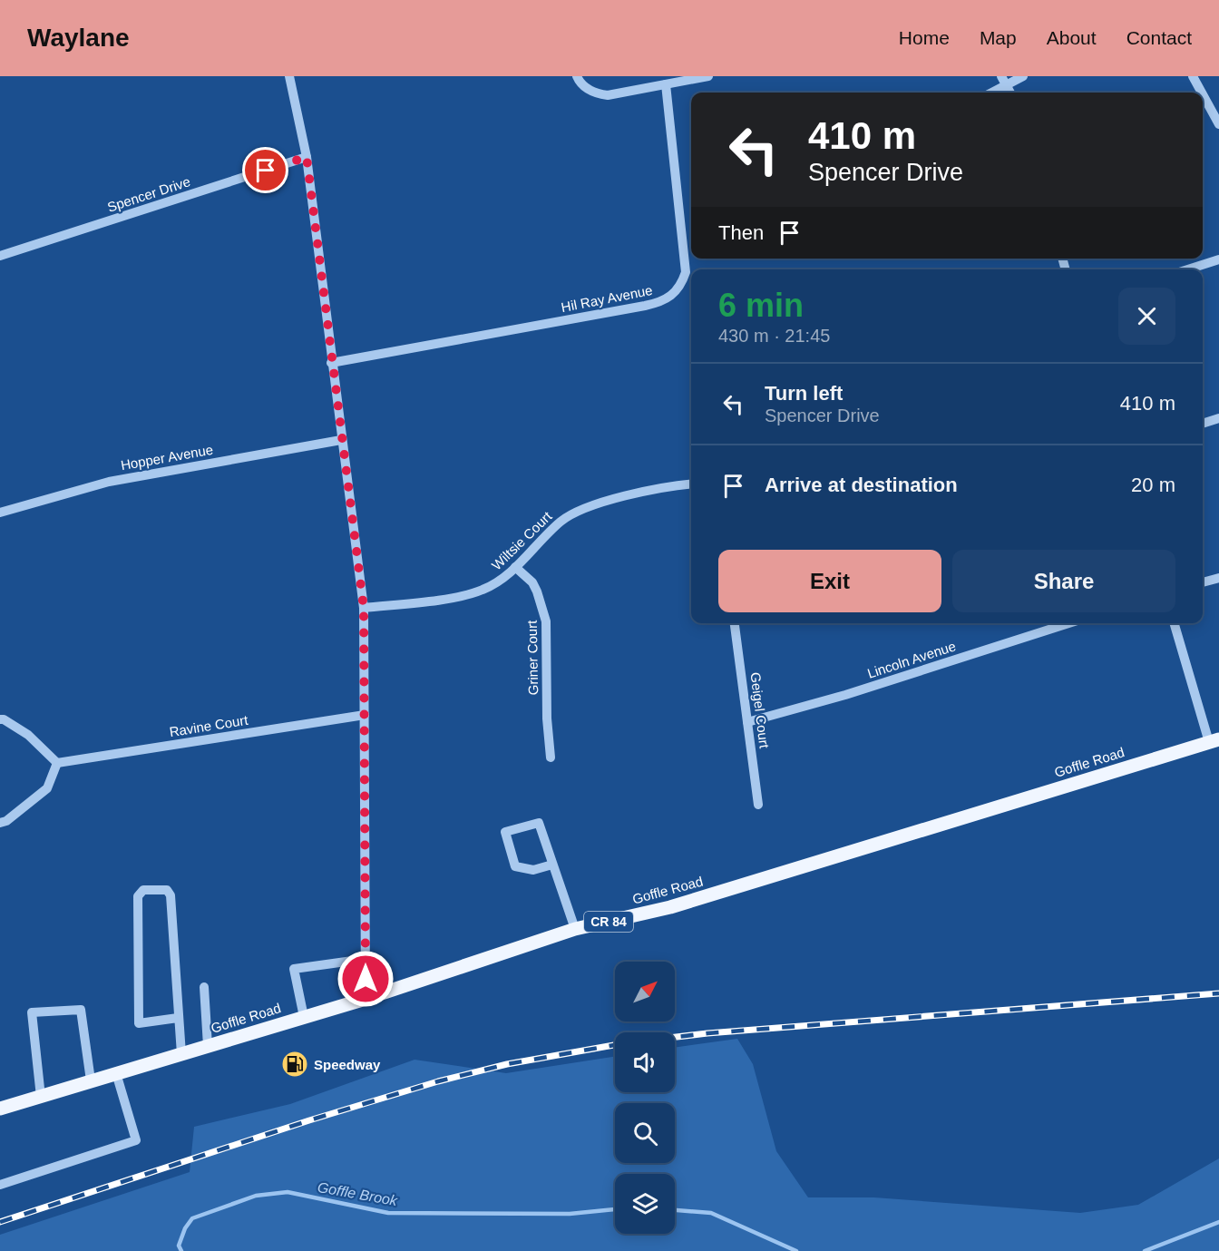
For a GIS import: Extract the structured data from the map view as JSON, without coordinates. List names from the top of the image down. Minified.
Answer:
{"streets":{"main road":["Goffle Road","CR 84"],"street":["Spencer Drive","Hil Ray Avenue","Hopper Avenue","Wiltsie Court","Griner Court","Lincoln Avenue","Geigel Court","Ravine Court"]},"crossings":[["Wiltsie Court","Griner Court"],["Lincoln Avenue","Geigel Court"]],"water":["Goffle Brook"],"places":{"fuel station":["Speedway"]},"north":"top right","page":{"header":"Waylane","nav":["Home","Map","About","Contact"],"turn":["410 m","Spencer Drive"],"then":"Then","heading":["6 min","430 m · 21:45"],"list":[{"name":"Turn left","note":"Spencer Drive","value":"410 m"},{"name":"Arrive at destination","value":"20 m"}],"buttons":["Exit","Share"]}}
